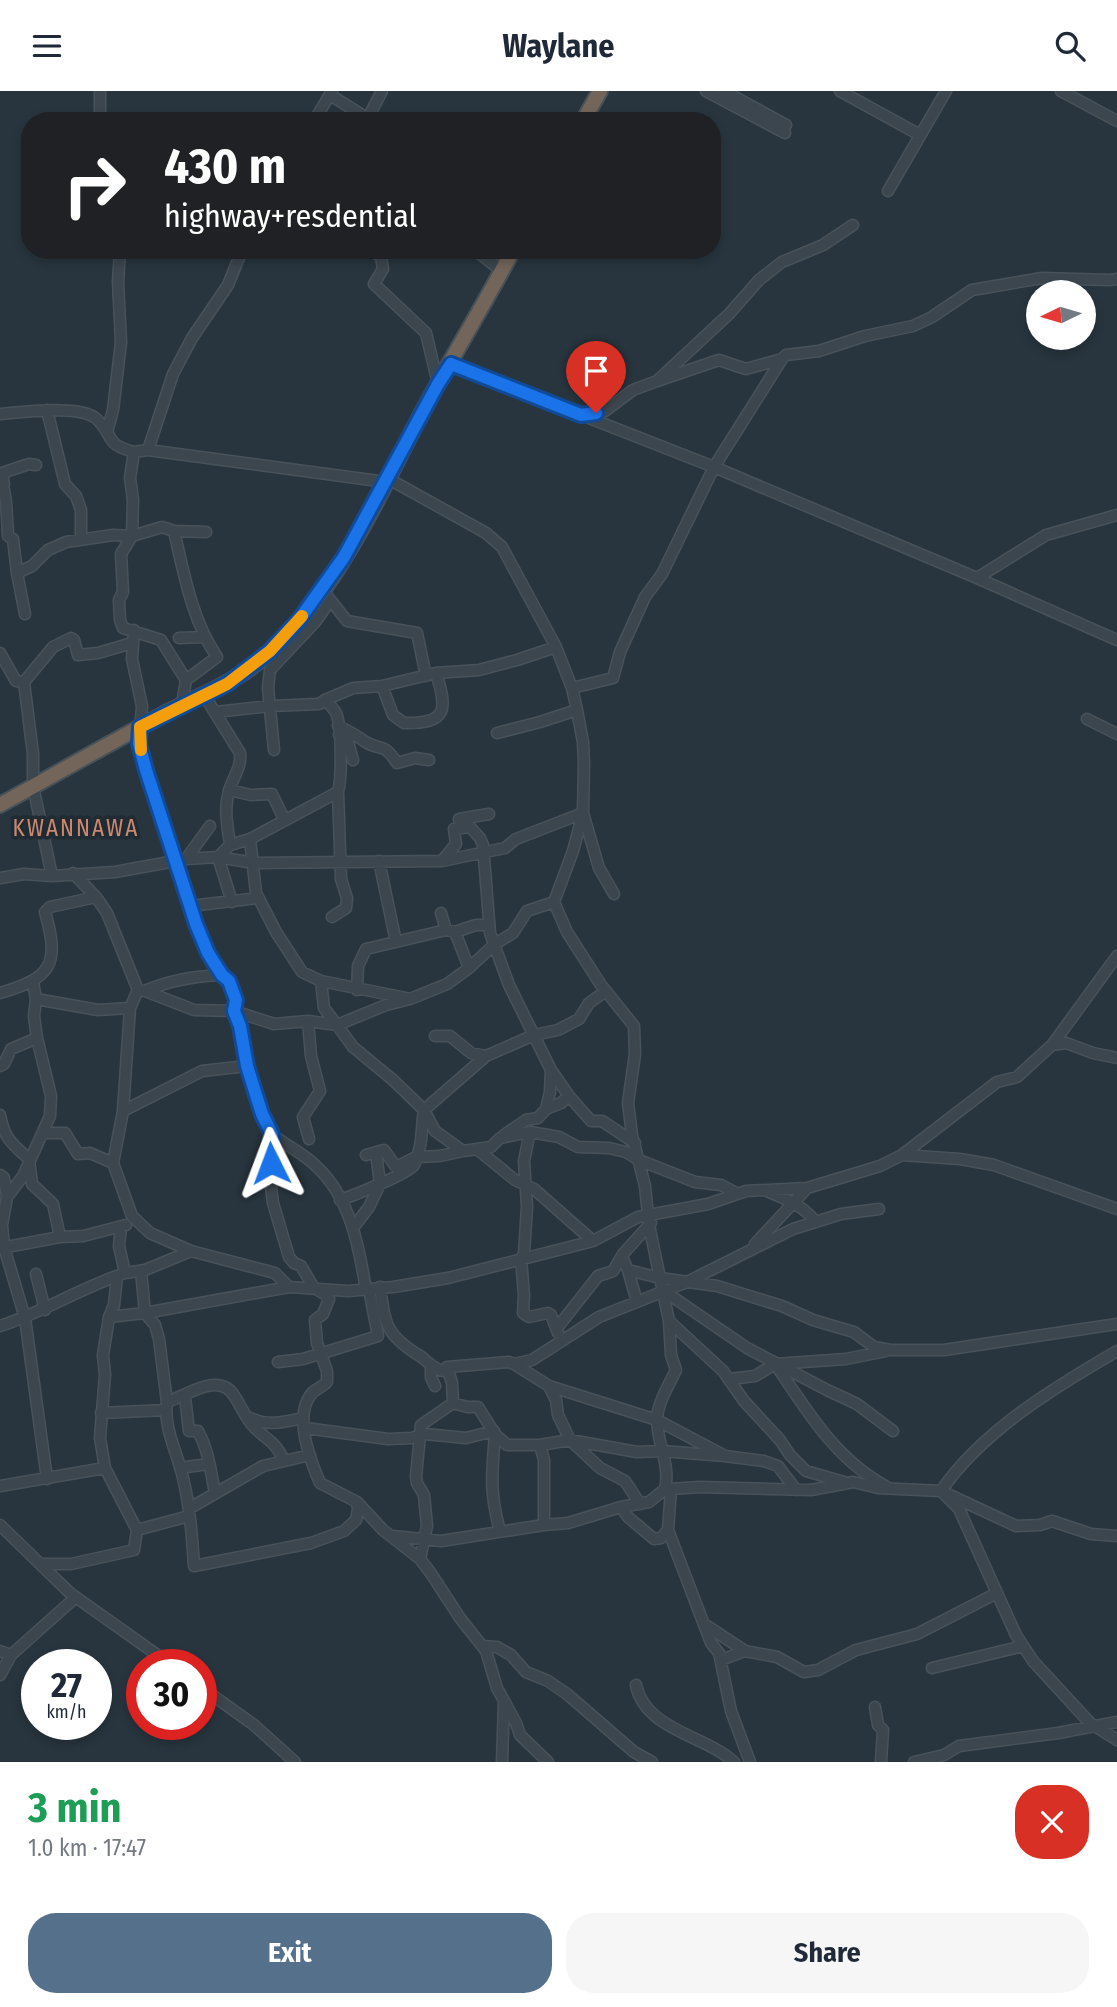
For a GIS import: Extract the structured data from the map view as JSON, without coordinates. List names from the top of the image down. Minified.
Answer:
{"districts":["KWANNAWA"],"north":"left","page":{"header":"Waylane","turn":["430 m","highway+resdential"],"speed":"27 km/h","limit":"30","heading":["3 min","1.0 km · 17:47"],"buttons":["Exit","Share"]}}
